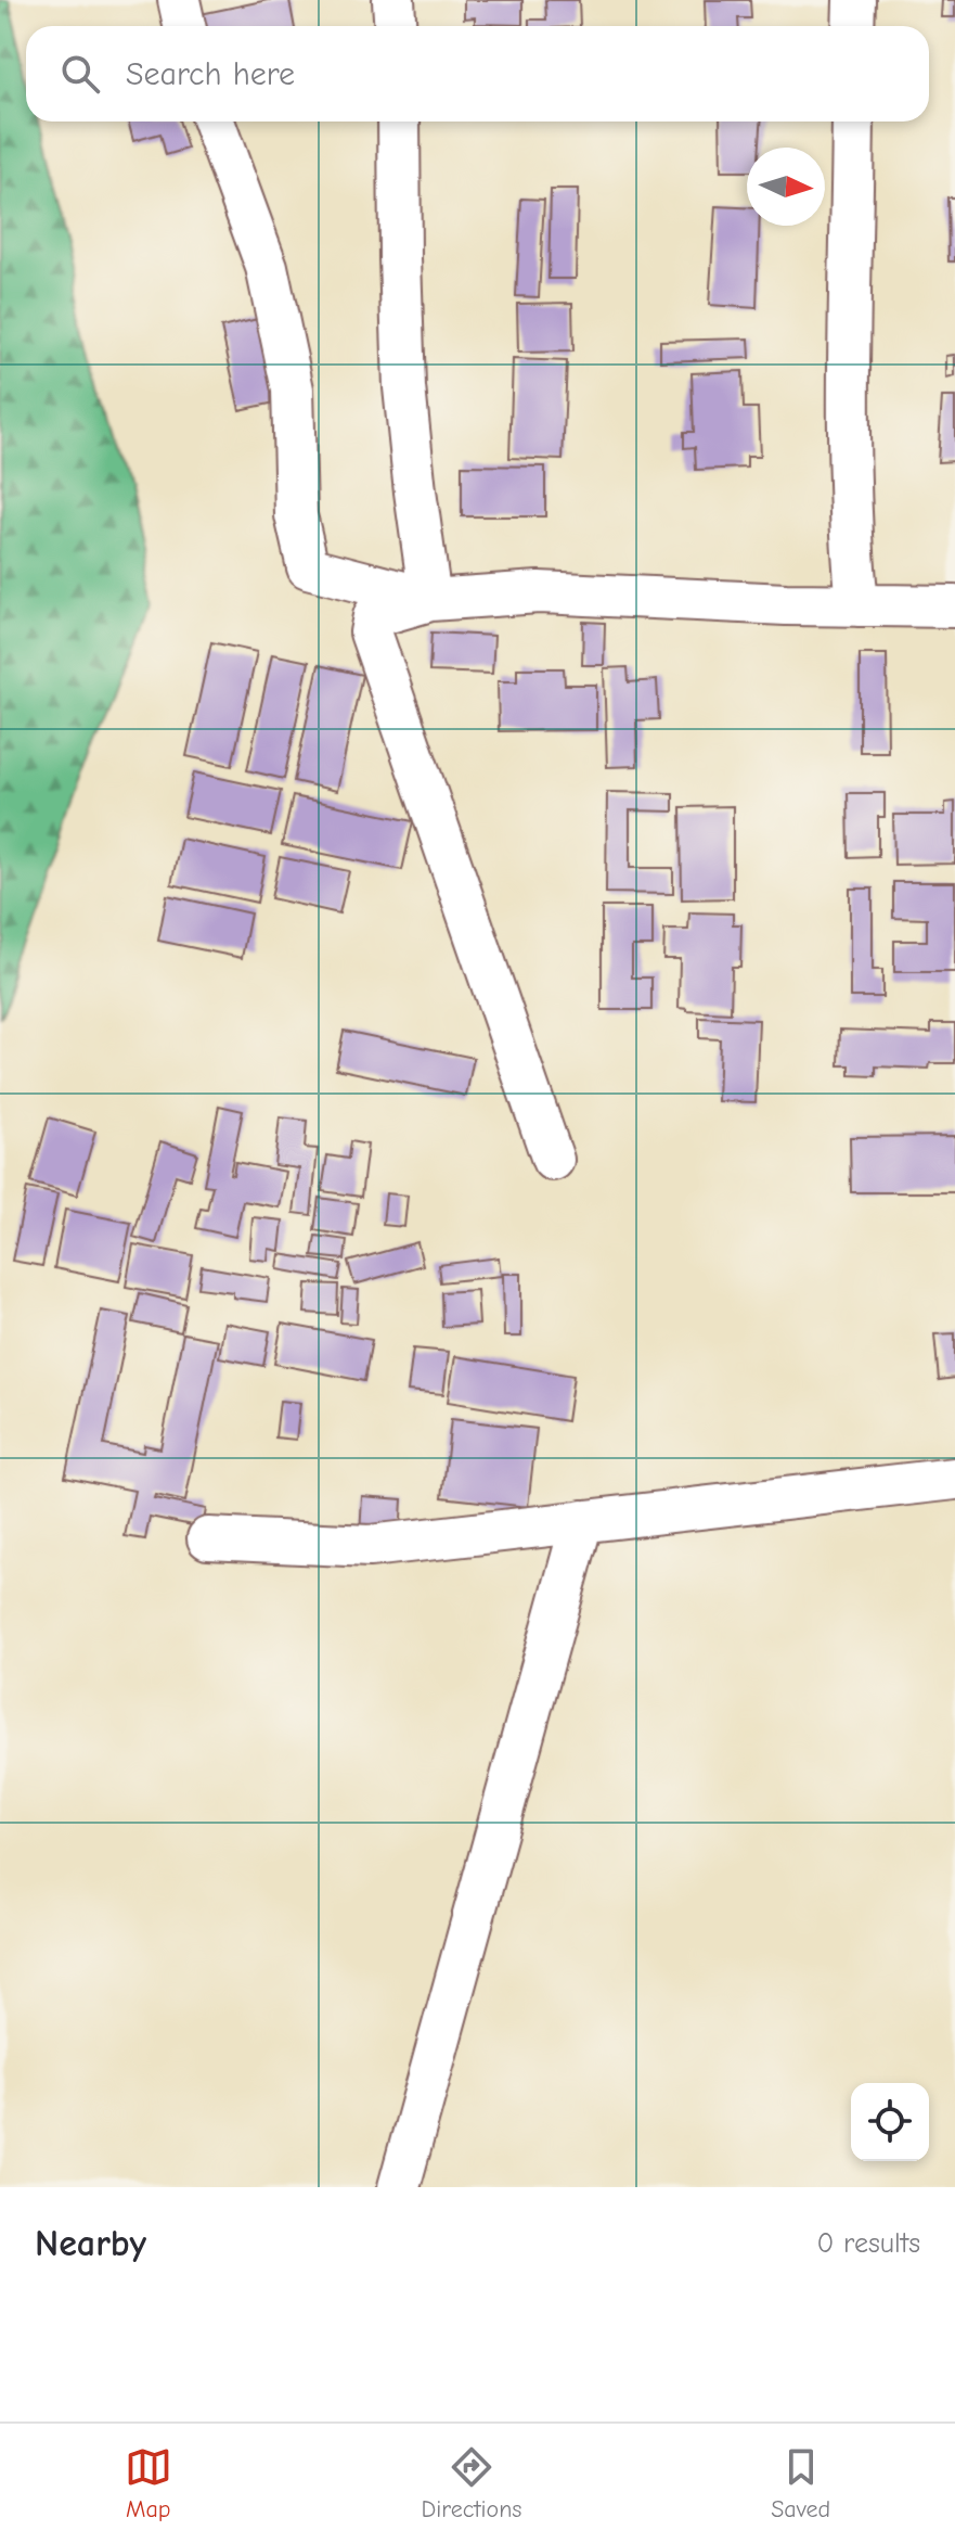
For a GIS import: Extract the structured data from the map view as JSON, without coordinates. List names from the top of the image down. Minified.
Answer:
{"north":"right","page":{"search":"Search here","heading":["Nearby","0 results"],"nav":["Map","Directions","Saved"]}}
